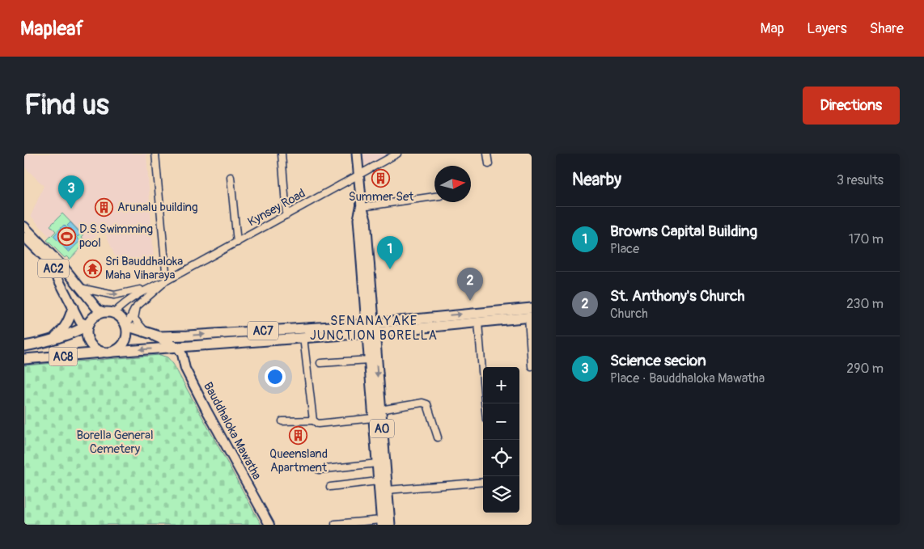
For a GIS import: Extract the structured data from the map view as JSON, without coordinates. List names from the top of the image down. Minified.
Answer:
{"streets":{"highway":["AC7","AC8","A0"],"main road":["AC2","Bauddhaloka Mawatha"],"street":["Kynsey Road"]},"crossings":[["Kynsey Road","AC2"],["Kynsey Road","AC7"],["Kynsey Road","AC8"],["Kynsey Road","A0"],["AC2","AC7"],["AC2","AC8"],["AC7","AC8"],["AC7","A0"],["AC7","Bauddhaloka Mawatha"]],"districts":["SENANAYAKE JUNCTION BORELLA"],"parks":["Borella General Cemetery"],"places":{"building":["Summer Set","Arunalu building","Queensland Apartment"],"sports":["D.S.Swimming pool"],"temple":["Sri Bauddhaloka Maha Viharaya"]},"north":"right","page":{"header":"Mapleaf","nav":["Map","Layers","Share"],"buttons":"Directions","title":"Find us","heading":["Nearby","3 results"],"pins":["3","1","2"],"list":[{"mark":"1","name":"Browns Capital Building","note":"Place","value":"170 m"},{"mark":"2","name":"St. Anthony's Church","note":"Church","value":"230 m"},{"mark":"3","name":"Science secion","note":"Place · Bauddhaloka Mawatha","value":"290 m"}],"map_buttons":["+","−"]}}
